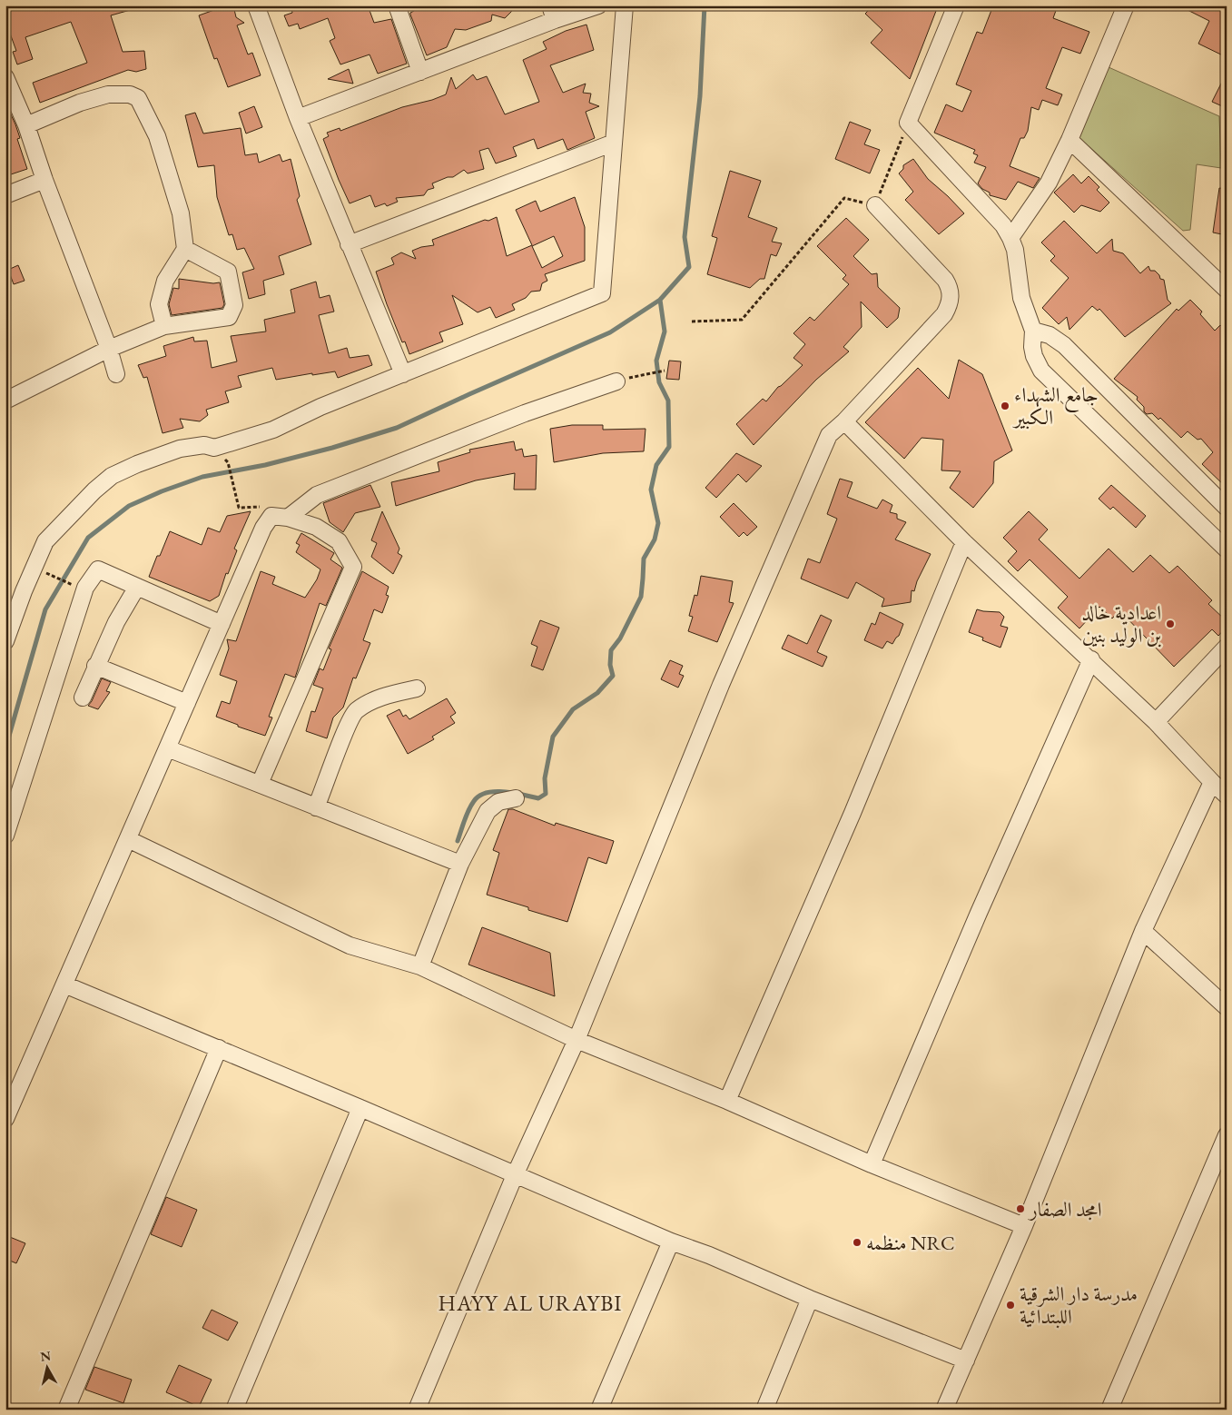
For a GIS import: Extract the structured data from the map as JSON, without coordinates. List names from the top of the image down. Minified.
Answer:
{"districts":["HAYY AL URAYBI"],"places":["جامع الشهداء الكبير","اعدادية خالد بن الوليد بنين","امجد الصفار","منظمه NRC","مدرسة دار الشرقية اللبتدائية"],"north":"top"}
